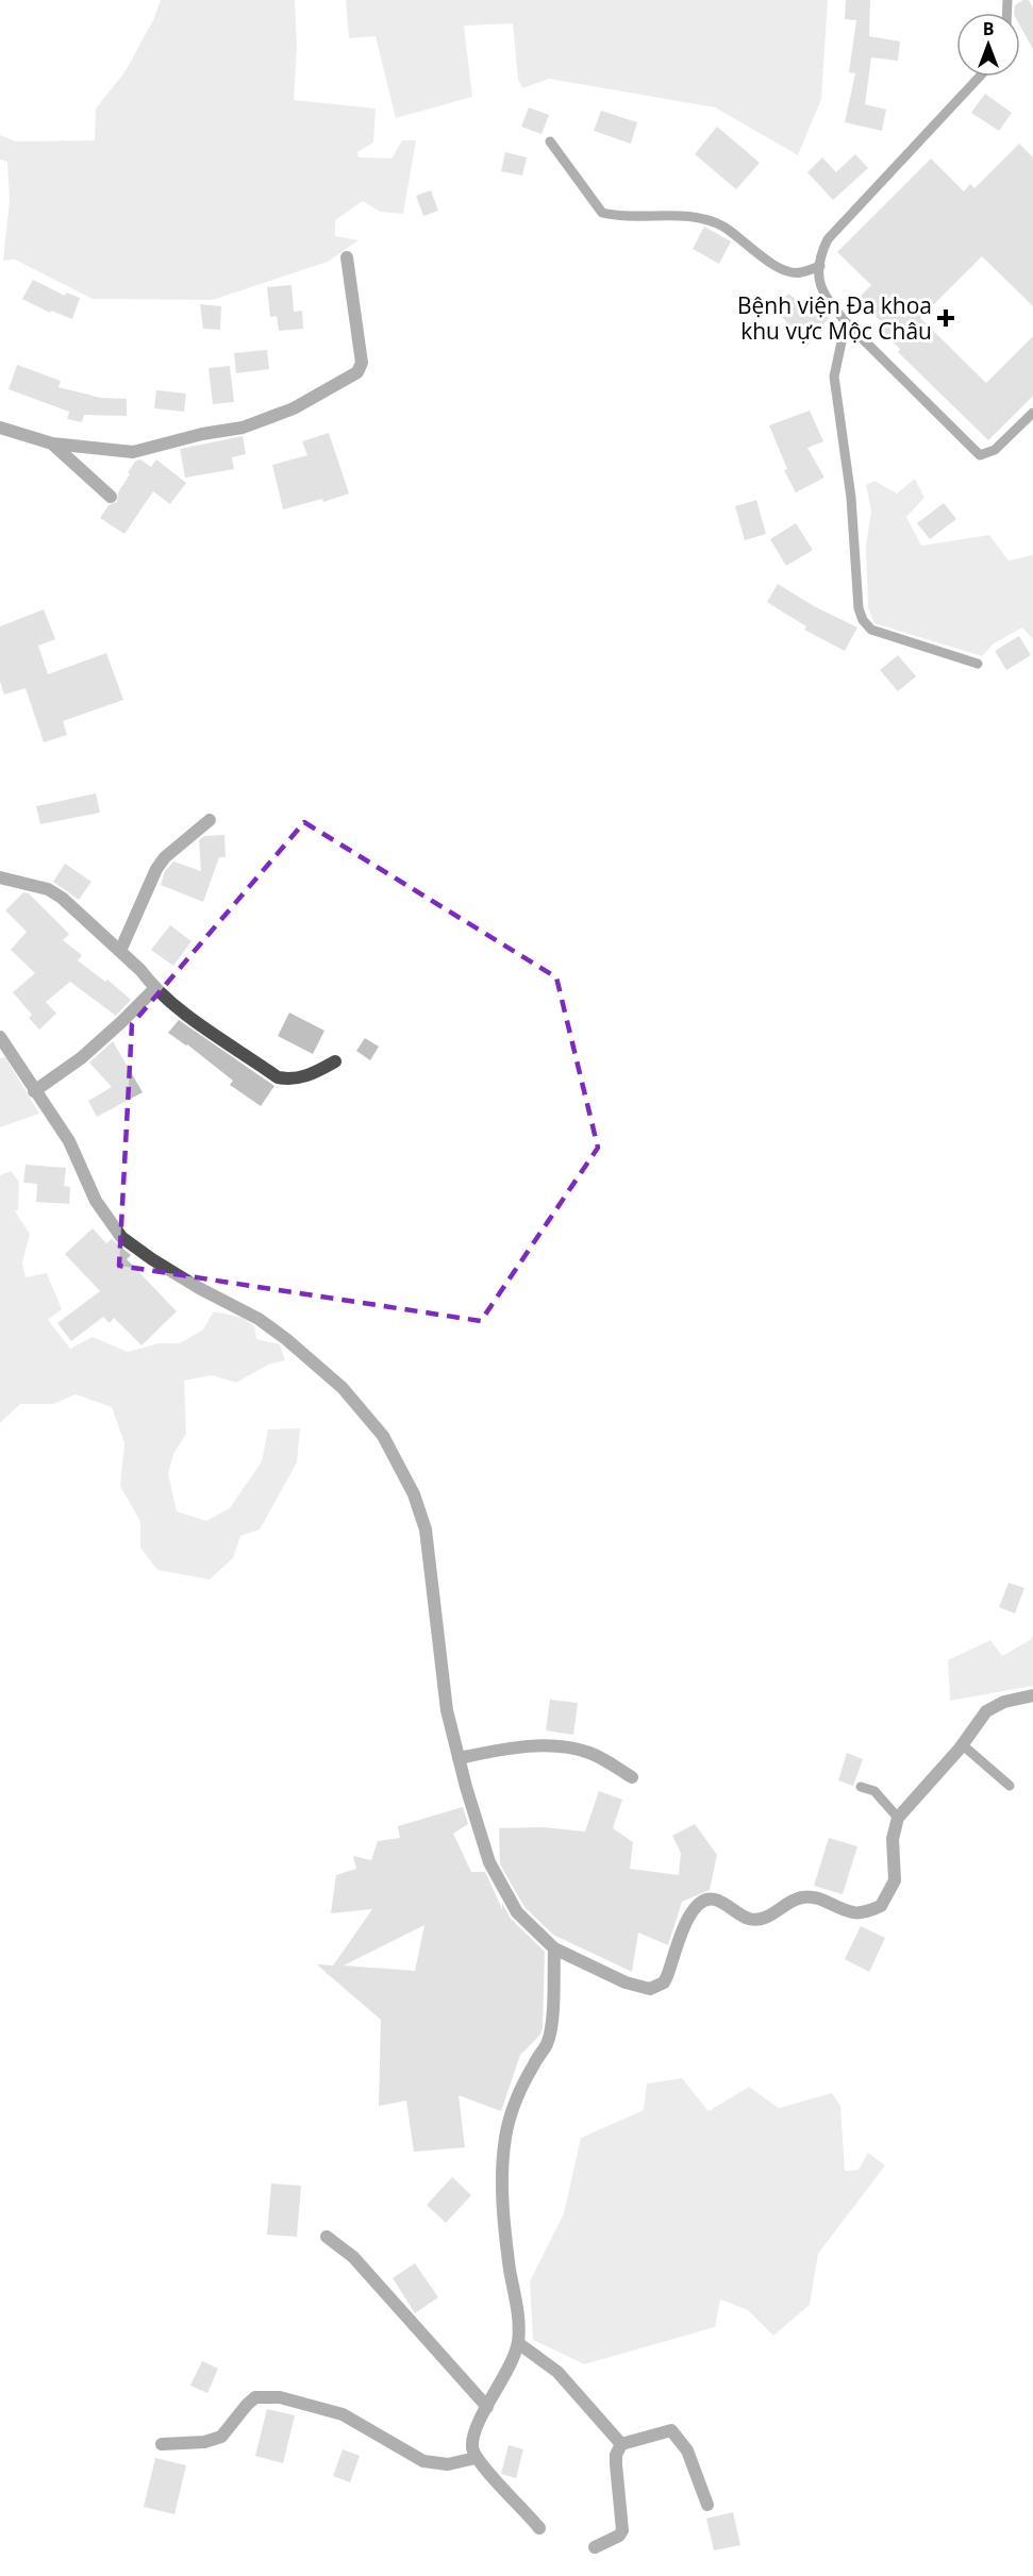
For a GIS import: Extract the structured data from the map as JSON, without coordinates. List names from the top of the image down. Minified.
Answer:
{"places":{"health":["Bệnh viện Đa khoa khu vực Mộc Châu"]},"north":"top"}
